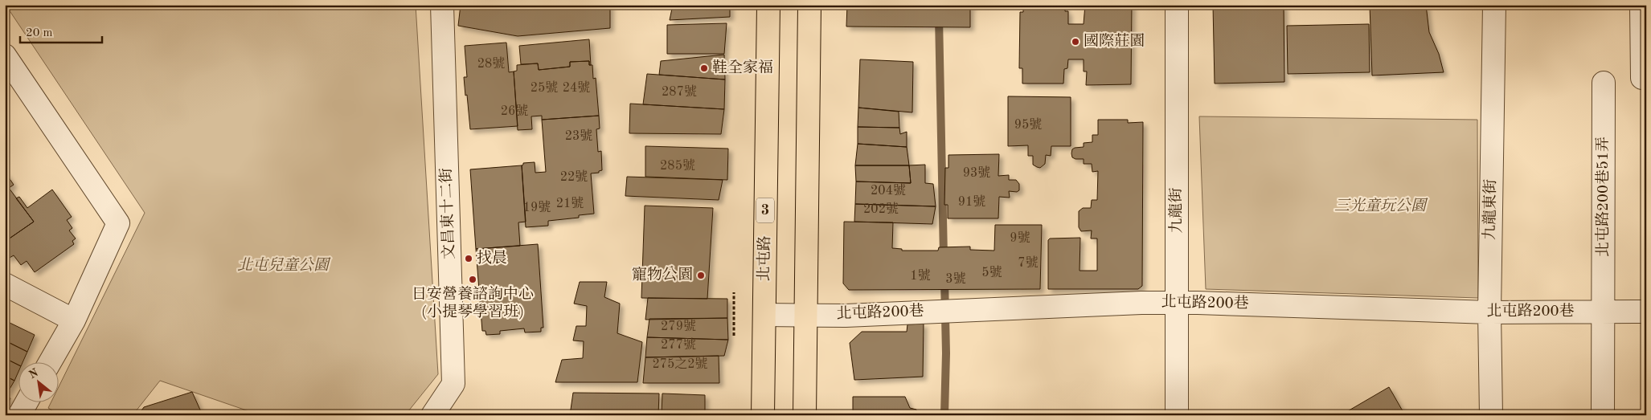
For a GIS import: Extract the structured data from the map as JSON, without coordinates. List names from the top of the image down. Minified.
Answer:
{"streets":{"main road":["3","北屯路"],"street":["北屯路200巷51弄","九龍東街","九龍街","文昌東十二街","北屯路200巷"]},"crossings":[["北屯路200巷51弄","北屯路200巷"],["九龍東街","北屯路200巷"],["九龍街","北屯路200巷"],["北屯路","北屯路200巷"]],"parks":["三光童玩公園","北屯兒童公園"],"places":["國際莊園","鞋全家福","找晨","寵物公園","日安營養諮詢中心 (小提琴學習班)"],"house_numbers":["28號","25號","24號","287號","26號","95號","23號","285號","93號","22號","204號","91號","21號","19號","202號","9號","7號","5號","1號","3號","279號","277號","275之2號"],"scale_bar":"20 m","north":"top left"}
